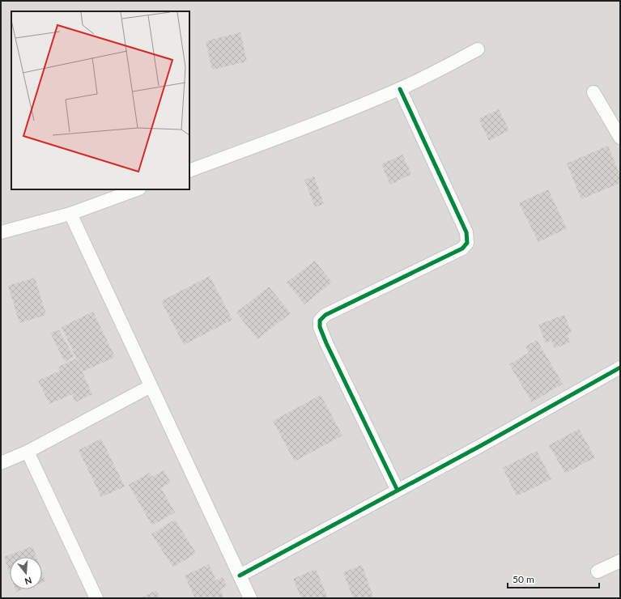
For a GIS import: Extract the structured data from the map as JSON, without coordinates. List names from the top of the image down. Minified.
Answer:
{"scale_bar":"50 m","north":"bottom"}
